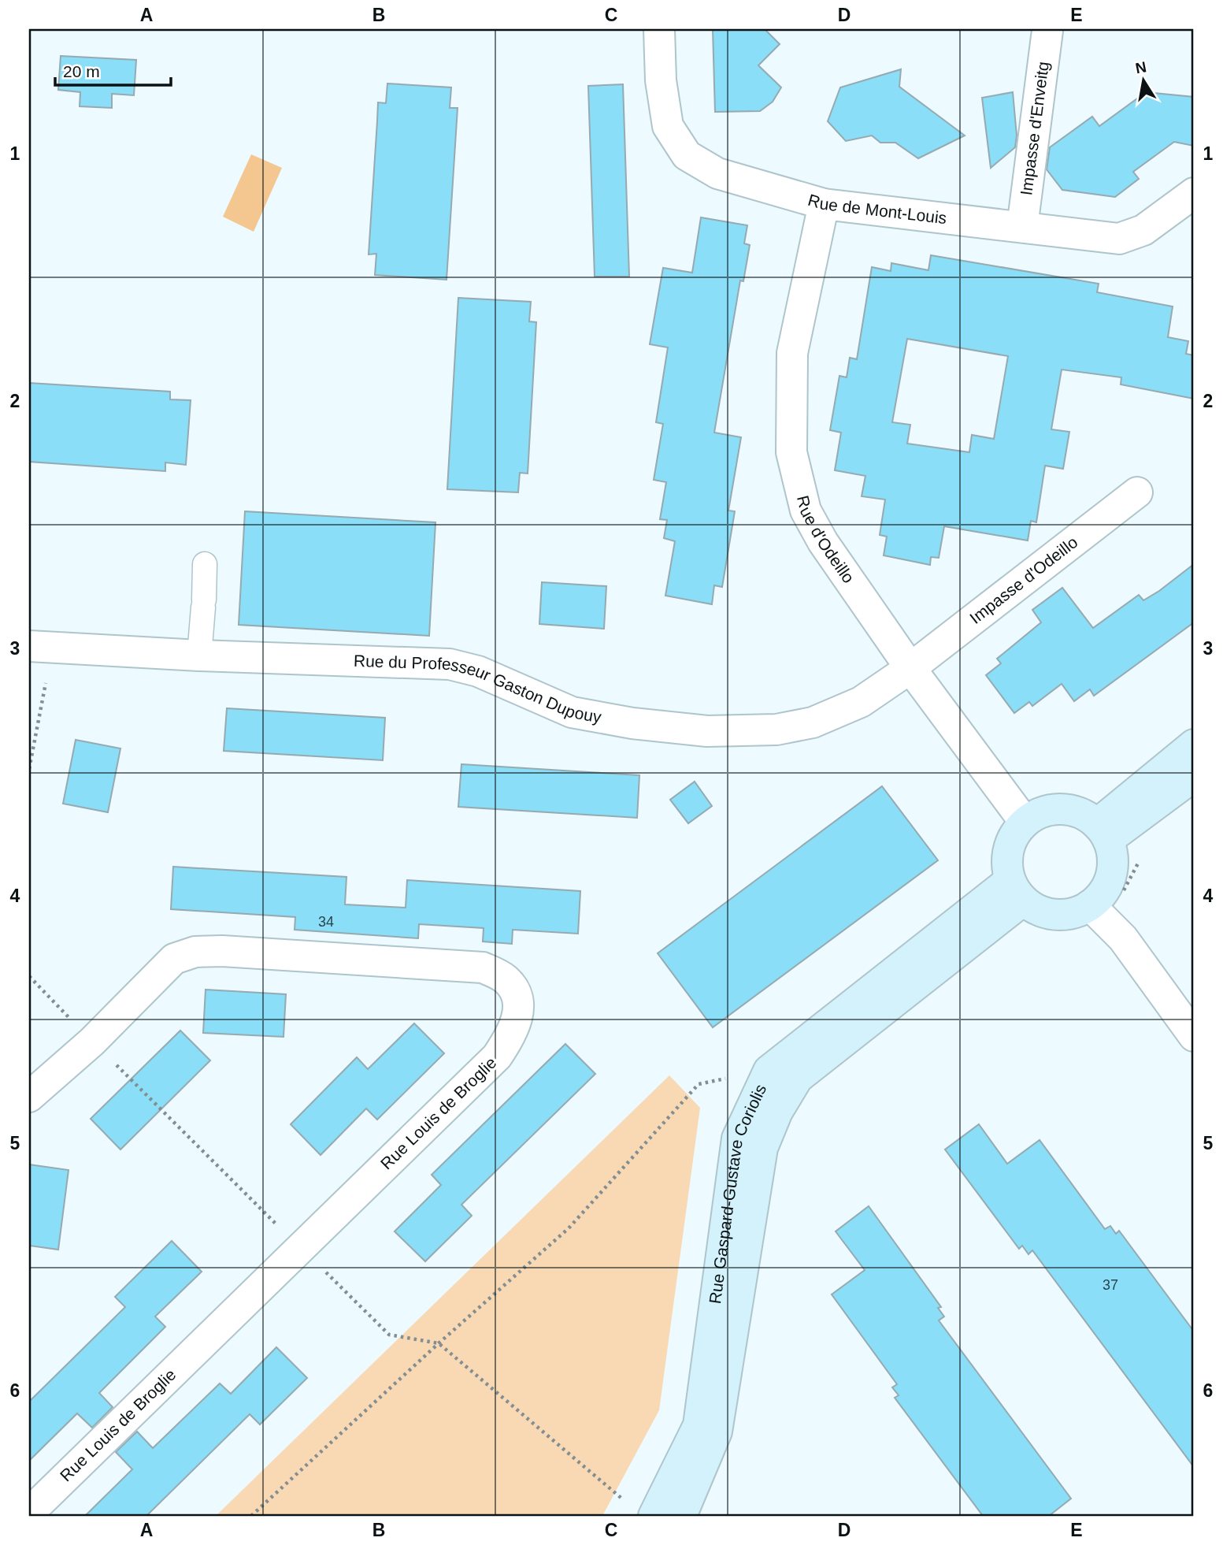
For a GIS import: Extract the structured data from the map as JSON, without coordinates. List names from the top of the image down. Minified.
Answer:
{"streets":{"street":["Impasse d'Enveitg","Rue de Mont-Louis","Rue d'Odeillo","Impasse d'Odeillo","Rue du Professeur Gaston Dupouy","Rue Louis de Broglie","Rue Gaspard-Gustave Coriolis"]},"crossings":[["Impasse d'Enveitg","Rue de Mont-Louis"],["Rue de Mont-Louis","Rue d'Odeillo"],["Rue d'Odeillo","Impasse d'Odeillo"],["Rue d'Odeillo","Rue du Professeur Gaston Dupouy"],["Rue d'Odeillo","Rue Gaspard-Gustave Coriolis"],["Impasse d'Odeillo","Rue du Professeur Gaston Dupouy"]],"house_numbers":["34","37"],"scale_bar":"20 m","north":"top","grid":{"columns":["A","B","C","D","E"],"rows":["1","2","3","4","5","6"]}}
